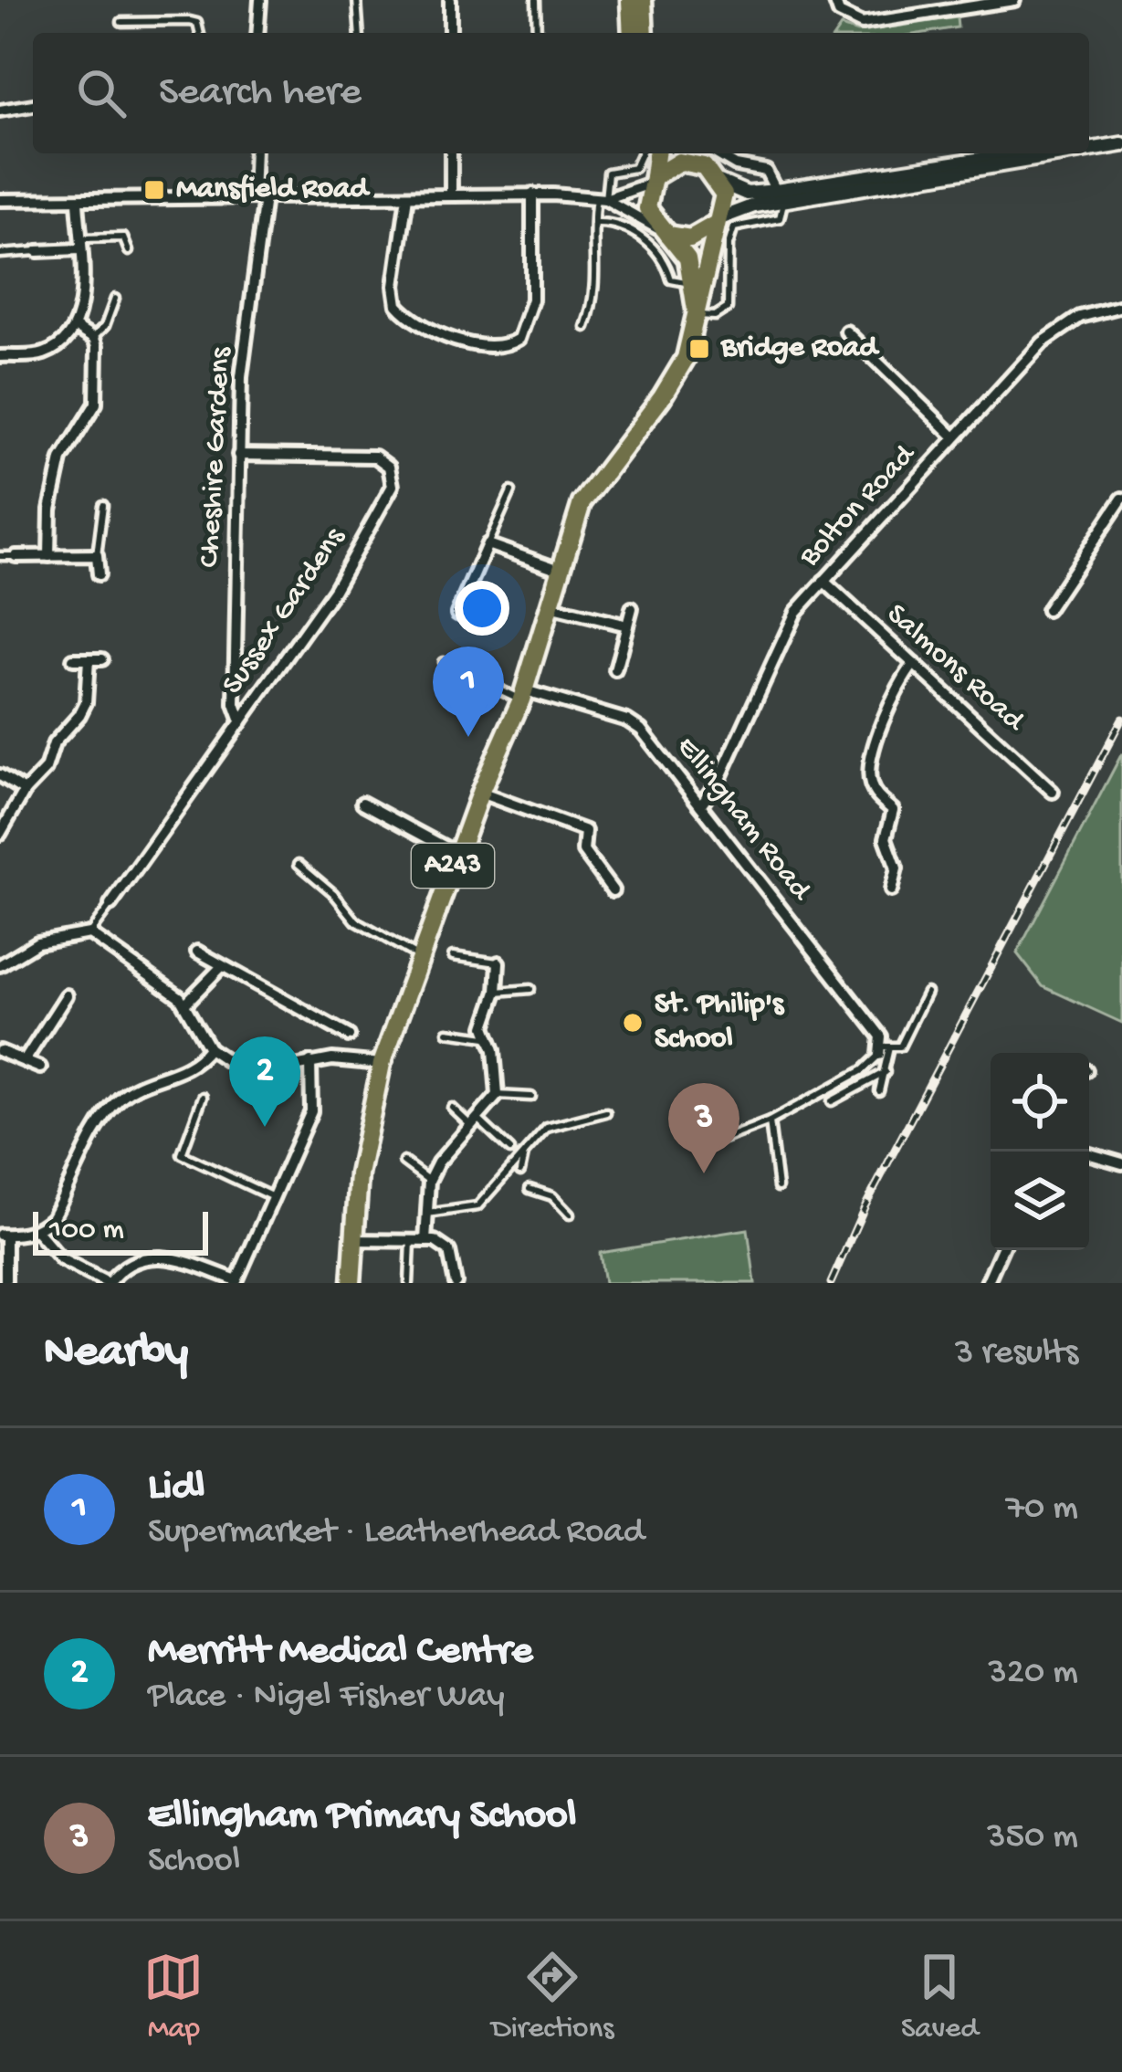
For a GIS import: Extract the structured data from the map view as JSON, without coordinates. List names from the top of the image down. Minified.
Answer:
{"streets":{"highway":["A243"],"street":["Cheshire Gardens","Bolton Road","Sussex Gardens","Salmons Road","Ellingham Road"]},"crossings":[["Cheshire Gardens","Sussex Gardens"],["Bolton Road","Salmons Road"],["Bolton Road","Ellingham Road"],["Ellingham Road","A243"]],"places":{"transit":["Mansfield Road","Bridge Road"],"other":["St. Philip's School"]},"scale_bar":"100 m","page":{"search":"Search here","pins":["1","2","3"],"scale":"100 m","heading":["Nearby","3 results"],"list":[{"mark":"1","name":"Lidl","note":"Supermarket · Leatherhead Road","value":"70 m"},{"mark":"2","name":"Merritt Medical Centre","note":"Place · Nigel Fisher Way","value":"320 m"},{"mark":"3","name":"Ellingham Primary School","note":"School","value":"350 m"}],"nav":["Map","Directions","Saved"]}}
